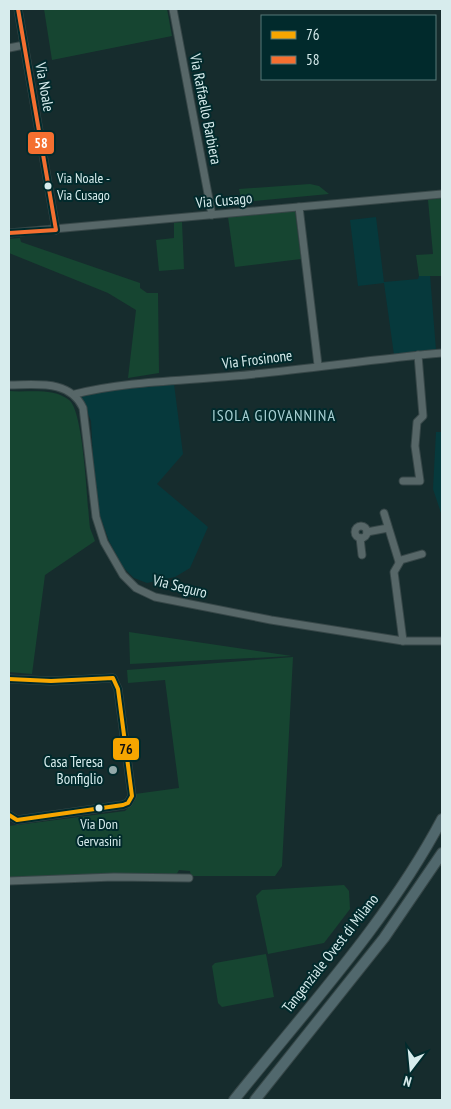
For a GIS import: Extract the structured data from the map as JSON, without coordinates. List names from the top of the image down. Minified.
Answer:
{"streets":{"highway":["Tangenziale Ovest di Milano"],"street":["Via Noale","Via Raffaello Barbiera","Via Cusago","Via Frosinone","Via Seguro"]},"crossings":[["Via Noale","Via Cusago"],["Via Raffaello Barbiera","Via Cusago"],["Via Frosinone","Via Seguro"]],"districts":["ISOLA GIOVANNINA"],"places":["Via Noale - Via Cusago","Casa Teresa Bonfiglio","Via Don Gervasini"],"lines":["transit line 58","transit line 76"],"legend":["76","58"],"north":"bottom"}
